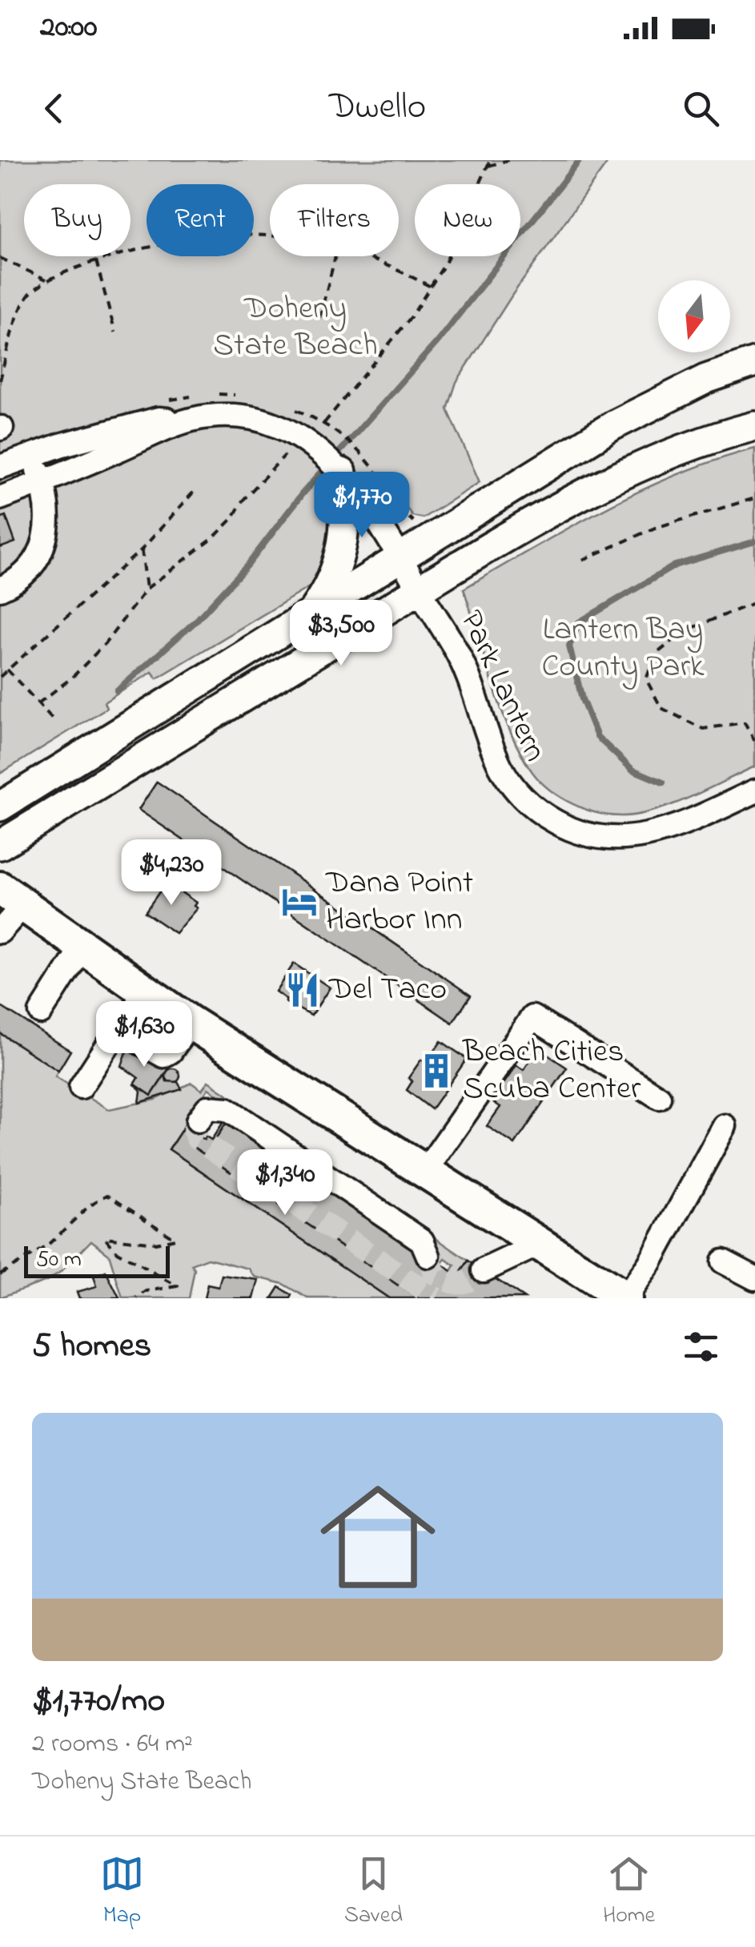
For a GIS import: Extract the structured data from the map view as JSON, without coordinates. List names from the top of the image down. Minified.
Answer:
{"streets":{"street":["Park Lantern"]},"parks":["Doheny State Beach","Lantern Bay County Park"],"places":{"hotel":["Dana Point Harbor Inn"],"restaurant":["Del Taco"],"building":["Beach Cities Scuba Center"]},"scale_bar":"50 m","north":"bottom","page":{"status":"20:00","header":"Dwello","chip":["Buy","Rent","Filters","New"],"price":["$1,770","$3,500","$4,230","$1,630","$1,340"],"scale":"50 m","heading":"5 homes","list":[{"name":"$1,770/mo","note":"2 rooms · 64 m² · Doheny State Beach"}],"tabs":["Map","Saved","Home"]}}
